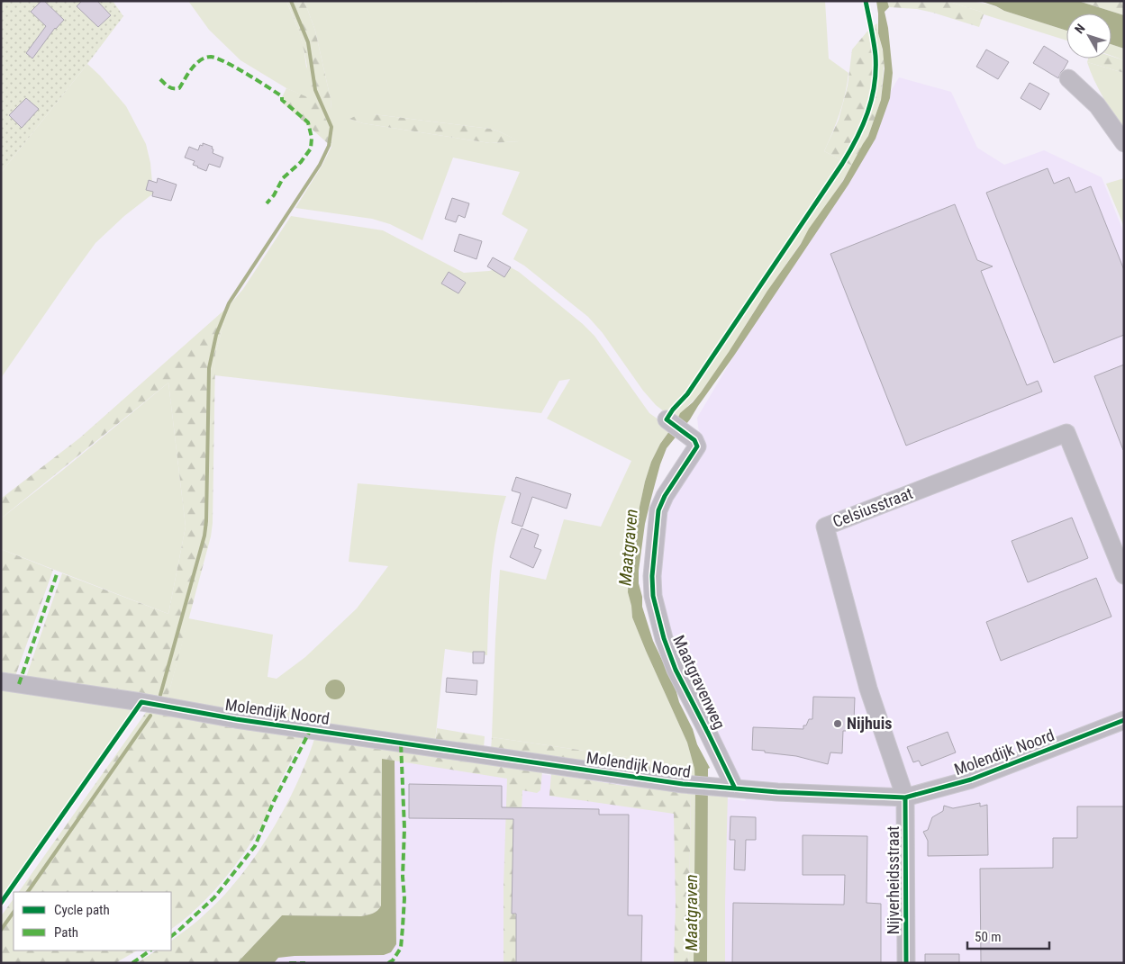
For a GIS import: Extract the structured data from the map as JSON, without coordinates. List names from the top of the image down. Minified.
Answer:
{"streets":{"street":["Celsiusstraat","Maatgravenweg","Molendijk Noord","Nijverheidsstraat"]},"crossings":[["Celsiusstraat","Molendijk Noord"],["Celsiusstraat","Nijverheidsstraat"],["Maatgravenweg","Molendijk Noord"],["Molendijk Noord","Nijverheidsstraat"]],"water":["Maatgraven"],"places":["Nijhuis"],"legend":["Cycle path","Path"],"scale_bar":"50 m","north":"top left"}
